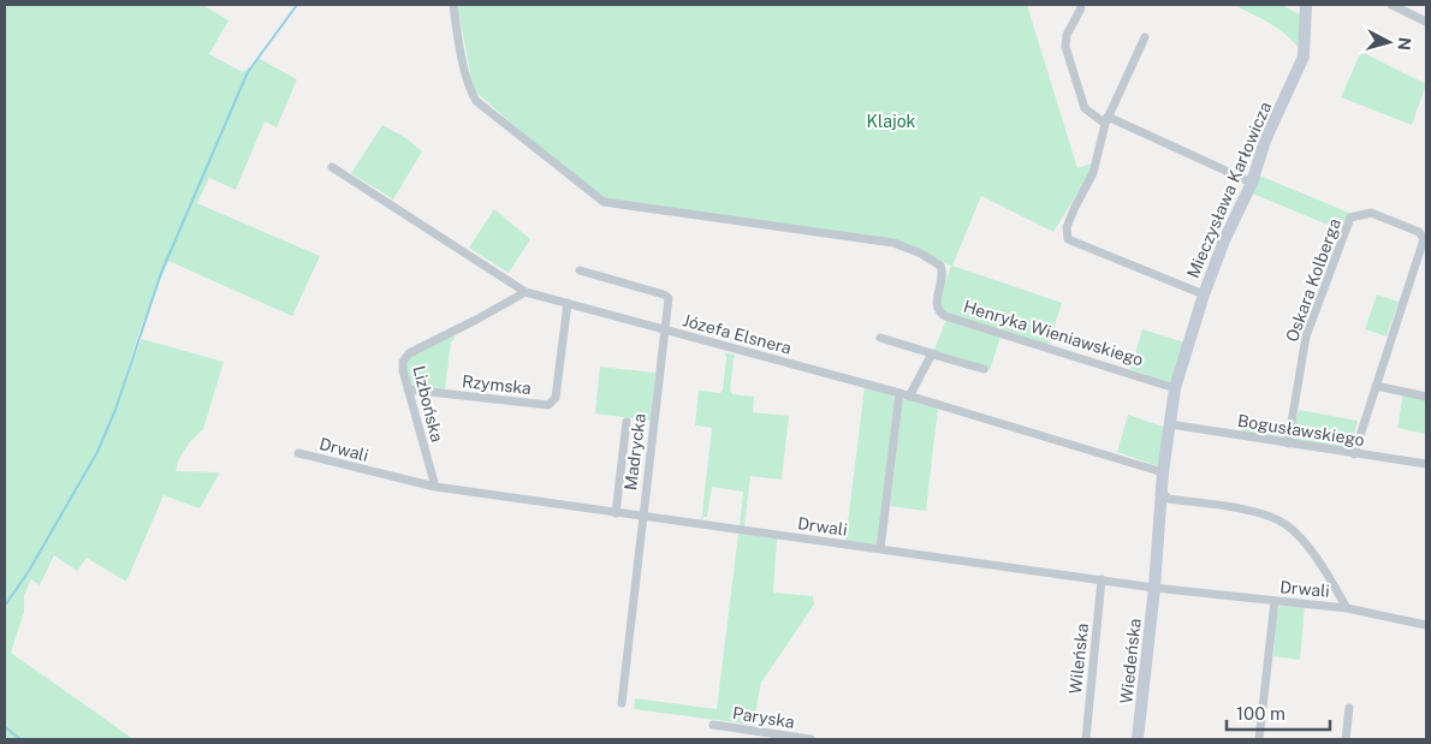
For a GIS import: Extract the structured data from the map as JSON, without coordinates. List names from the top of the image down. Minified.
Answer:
{"streets":{"street":["Mieczysława Karłowicza","Oskara Kolberga","Henryka Wieniawskiego","Józefa Elsnera","Rzymska","Lizbońska","Bogusławskiego","Drwali","Madrycka","Wileńska","Wiedeńska","Paryska"]},"crossings":[["Mieczysława Karłowicza","Henryka Wieniawskiego"],["Oskara Kolberga","Bogusławskiego"],["Józefa Elsnera","Rzymska"],["Józefa Elsnera","Lizbońska"],["Józefa Elsnera","Madrycka"],["Rzymska","Lizbońska"],["Lizbońska","Drwali"],["Drwali","Madrycka"],["Drwali","Wileńska"],["Drwali","Wiedeńska"]],"parks":["Klajok"],"scale_bar":"100 m","north":"right"}
